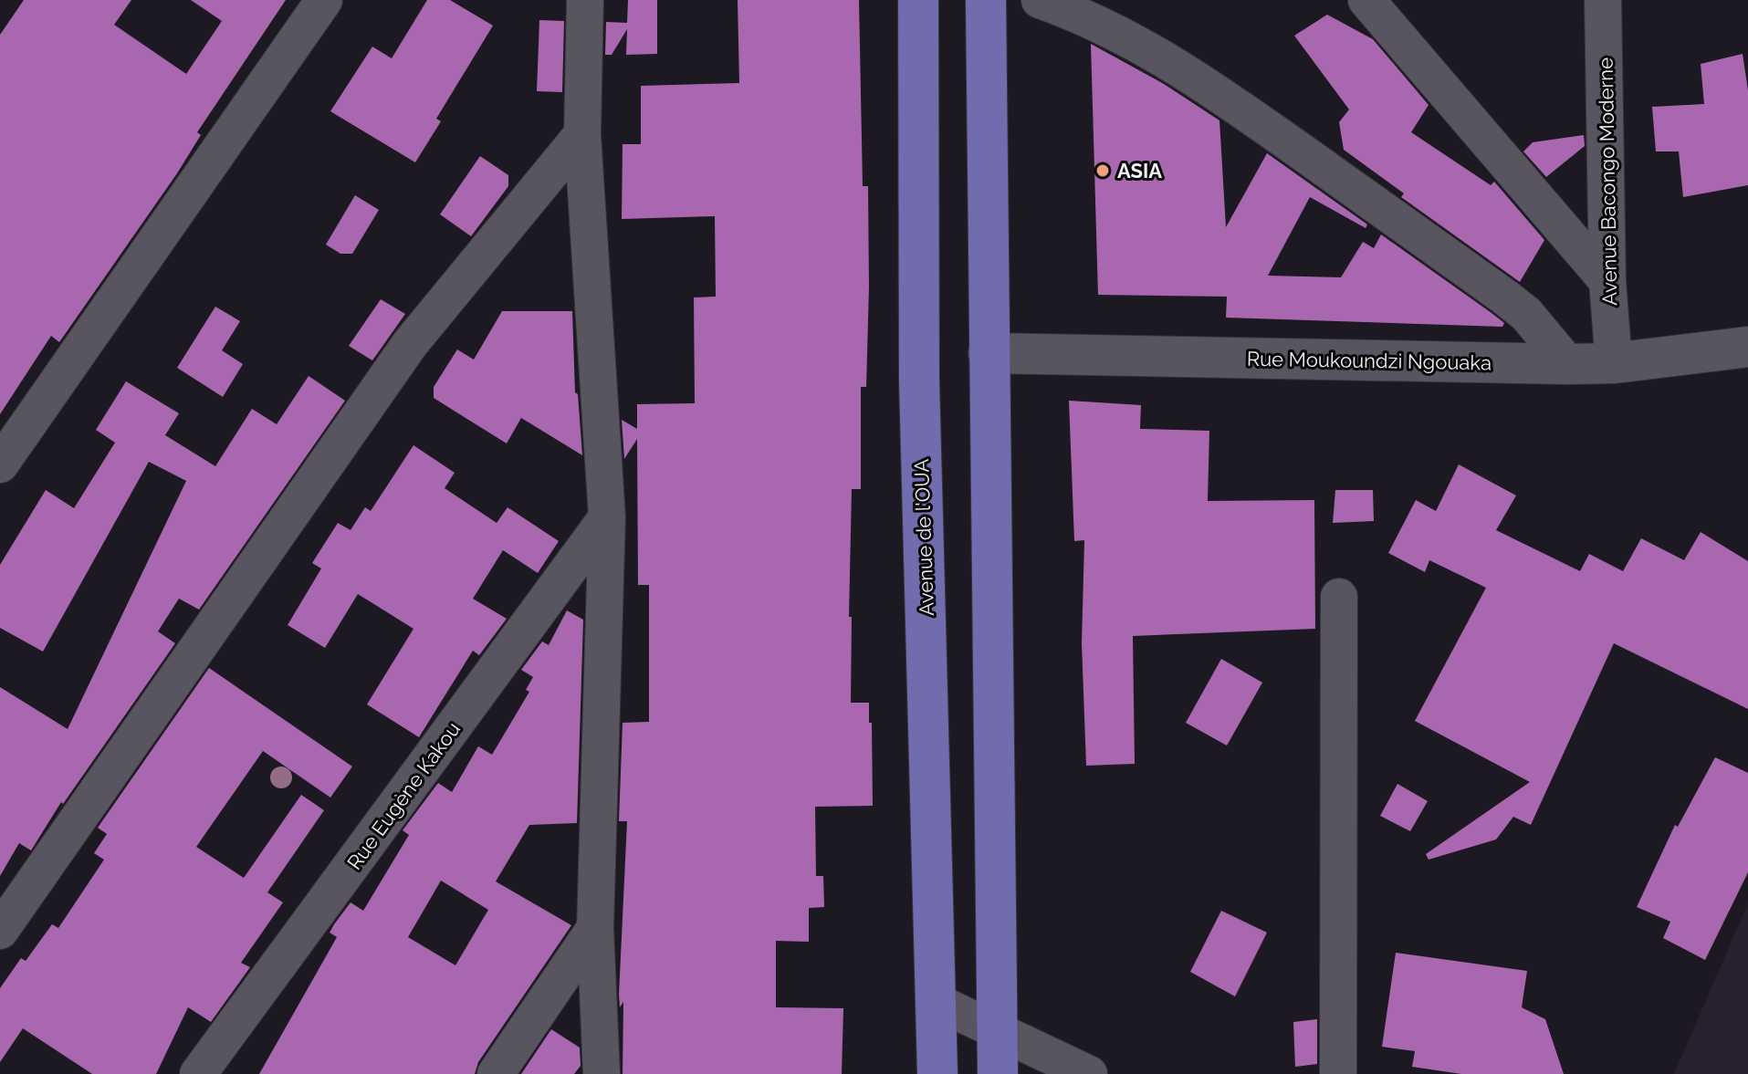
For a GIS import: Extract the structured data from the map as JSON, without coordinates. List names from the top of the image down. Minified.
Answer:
{"streets":{"main road":["Avenue de l'OUA"],"street":["Avenue Bacongo Moderne","Rue Moukoundzi Ngouaka","Rue Eugène Kakou"]},"crossings":[["Avenue Bacongo Moderne","Rue Moukoundzi Ngouaka"]],"places":["ASIA"]}
